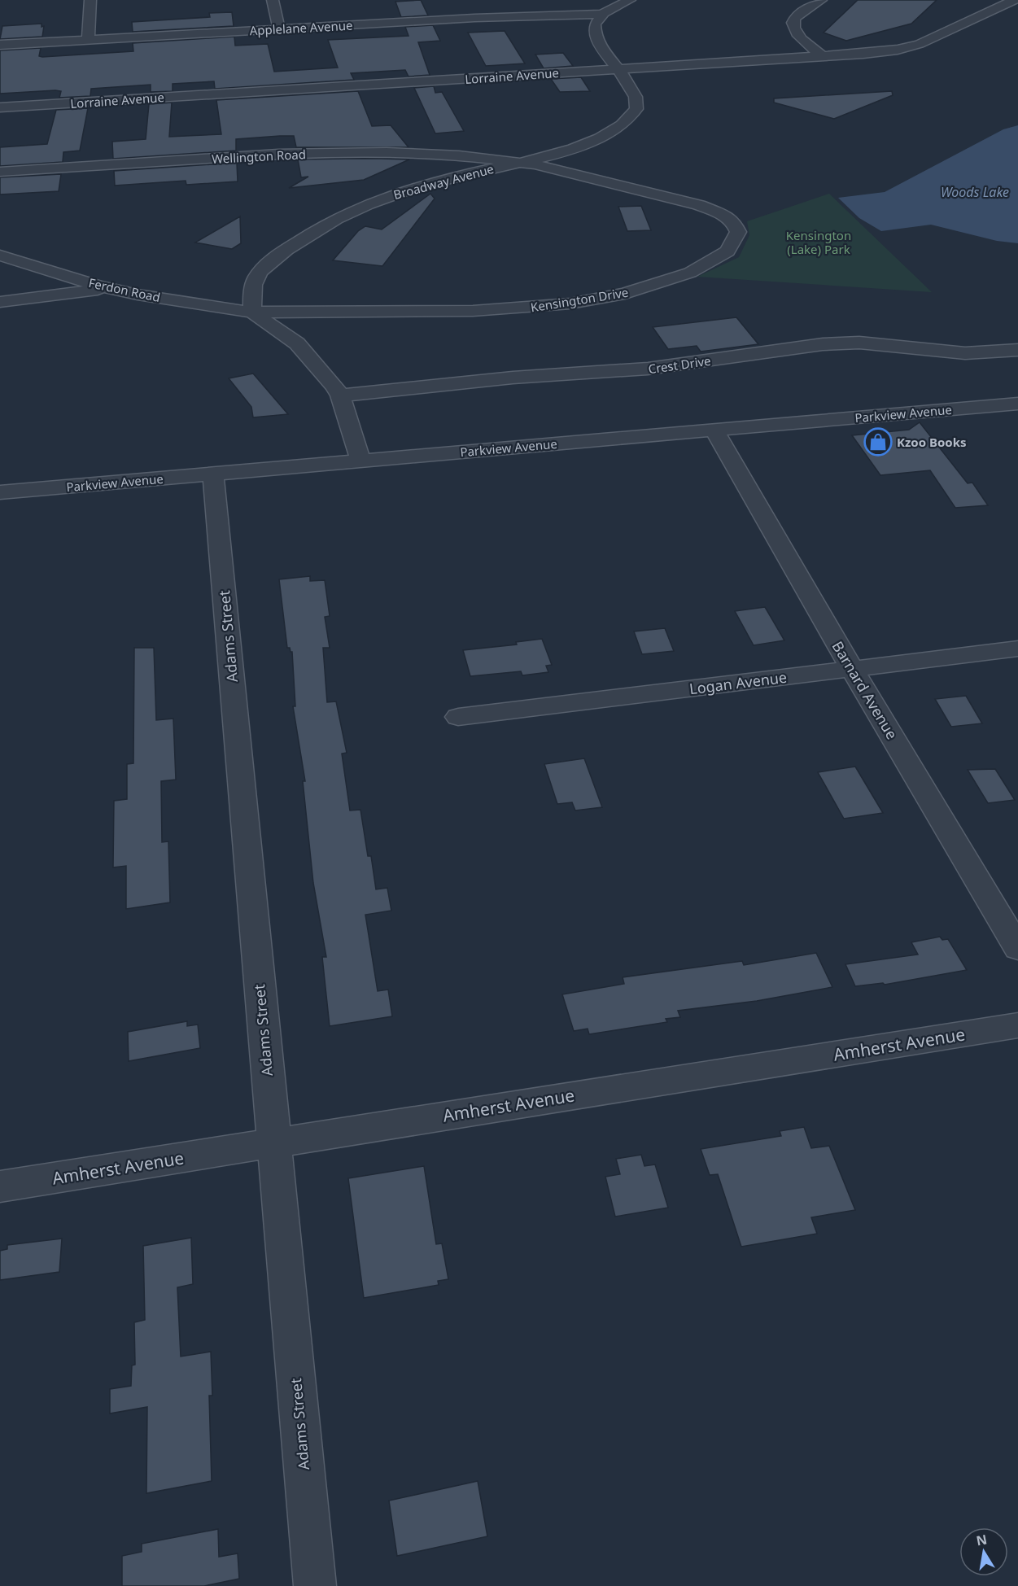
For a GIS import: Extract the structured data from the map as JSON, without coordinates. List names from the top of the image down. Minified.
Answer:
{"streets":{"street":["Applelane Avenue","Lorraine Avenue","Wellington Road","Broadway Avenue","Ferdon Road","Kensington Drive","Crest Drive","Parkview Avenue","Adams Street","Logan Avenue","Barnard Avenue","Amherst Avenue"]},"crossings":[["Applelane Avenue","Broadway Avenue"],["Lorraine Avenue","Broadway Avenue"],["Wellington Road","Broadway Avenue"],["Wellington Road","Kensington Drive"],["Broadway Avenue","Ferdon Road"],["Broadway Avenue","Kensington Drive"],["Ferdon Road","Kensington Drive"],["Parkview Avenue","Adams Street"],["Parkview Avenue","Barnard Avenue"],["Adams Street","Amherst Avenue"],["Logan Avenue","Barnard Avenue"]],"water":["Woods Lake"],"parks":["Kensington (Lake) Park"],"places":{"shop":["Kzoo Books"]},"north":"top"}
